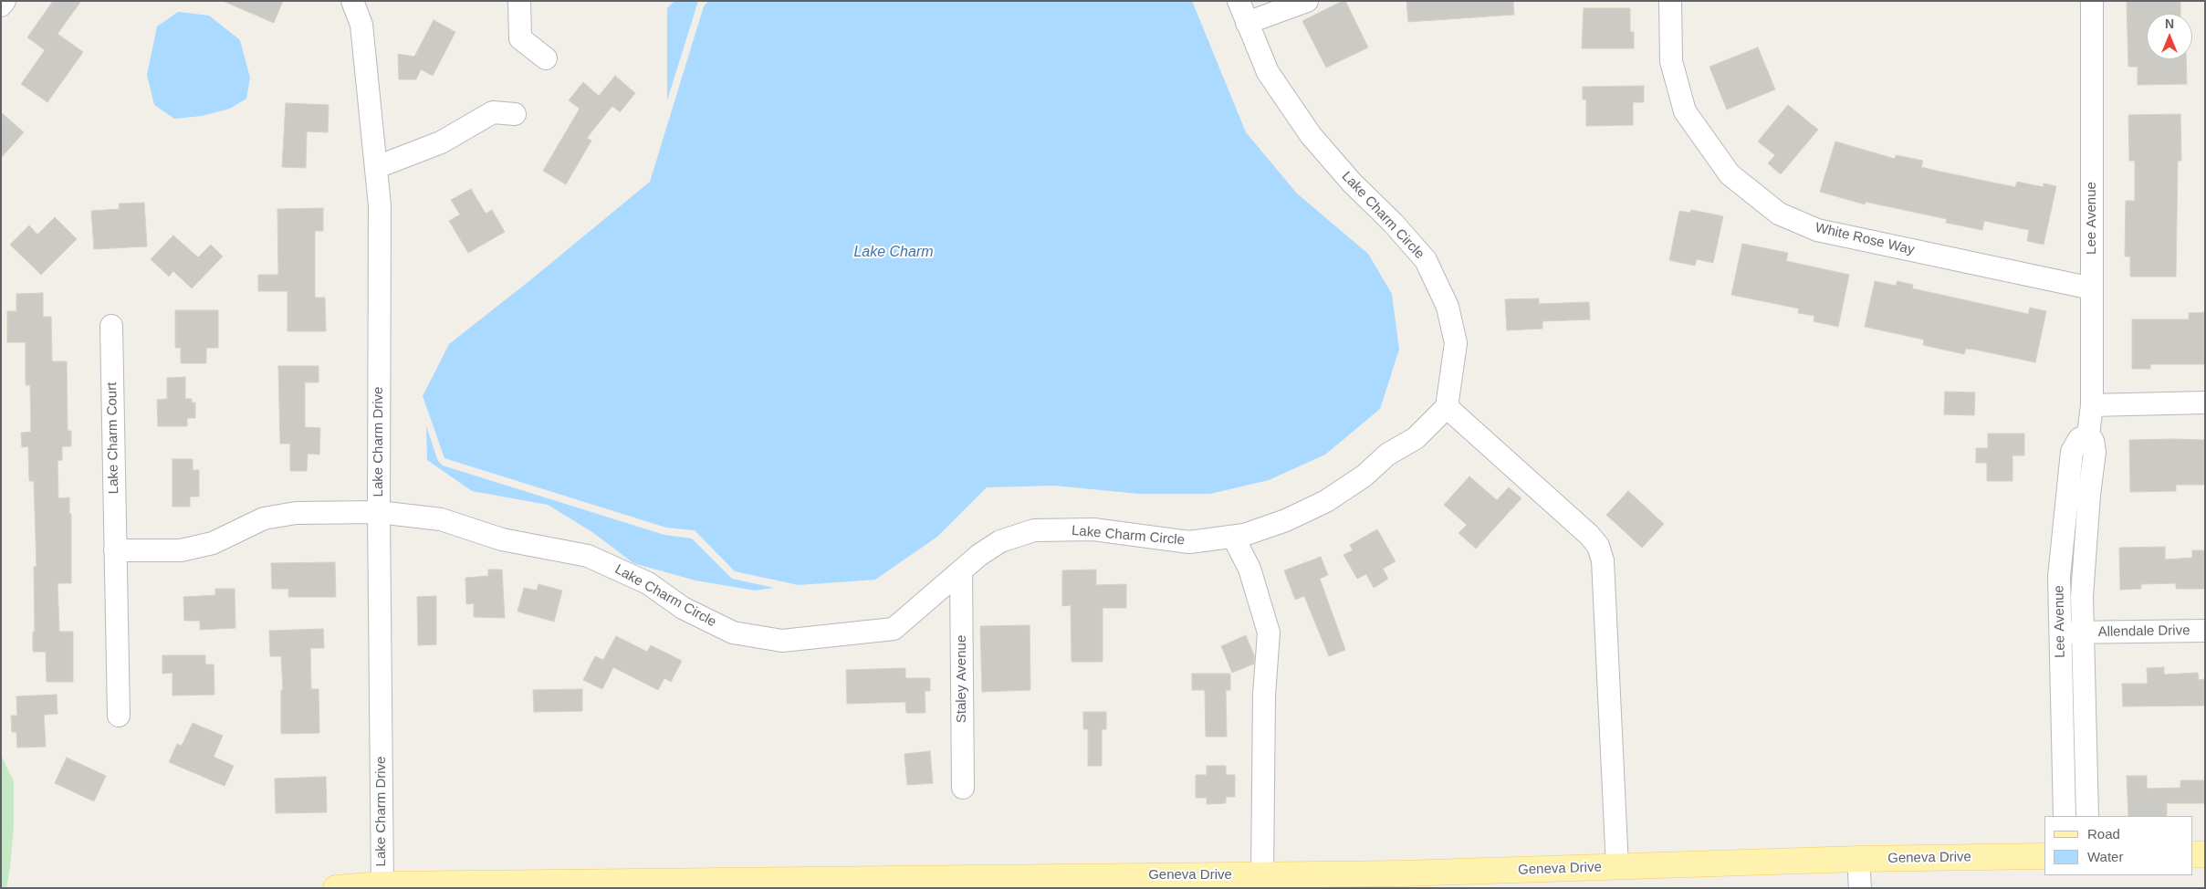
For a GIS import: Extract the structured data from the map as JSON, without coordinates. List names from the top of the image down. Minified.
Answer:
{"streets":{"main road":["Geneva Drive"],"street":["Lake Charm Circle","Lee Avenue","White Rose Way","Lake Charm Court","Lake Charm Drive","Allendale Drive","Staley Avenue"]},"crossings":[["Lake Charm Circle","Lake Charm Drive"],["Lake Charm Circle","Staley Avenue"],["Lee Avenue","White Rose Way"],["Lee Avenue","Allendale Drive"],["Lake Charm Drive","Geneva Drive"]],"water":["Lake Charm"],"legend":["Road","Water"],"north":"top"}
